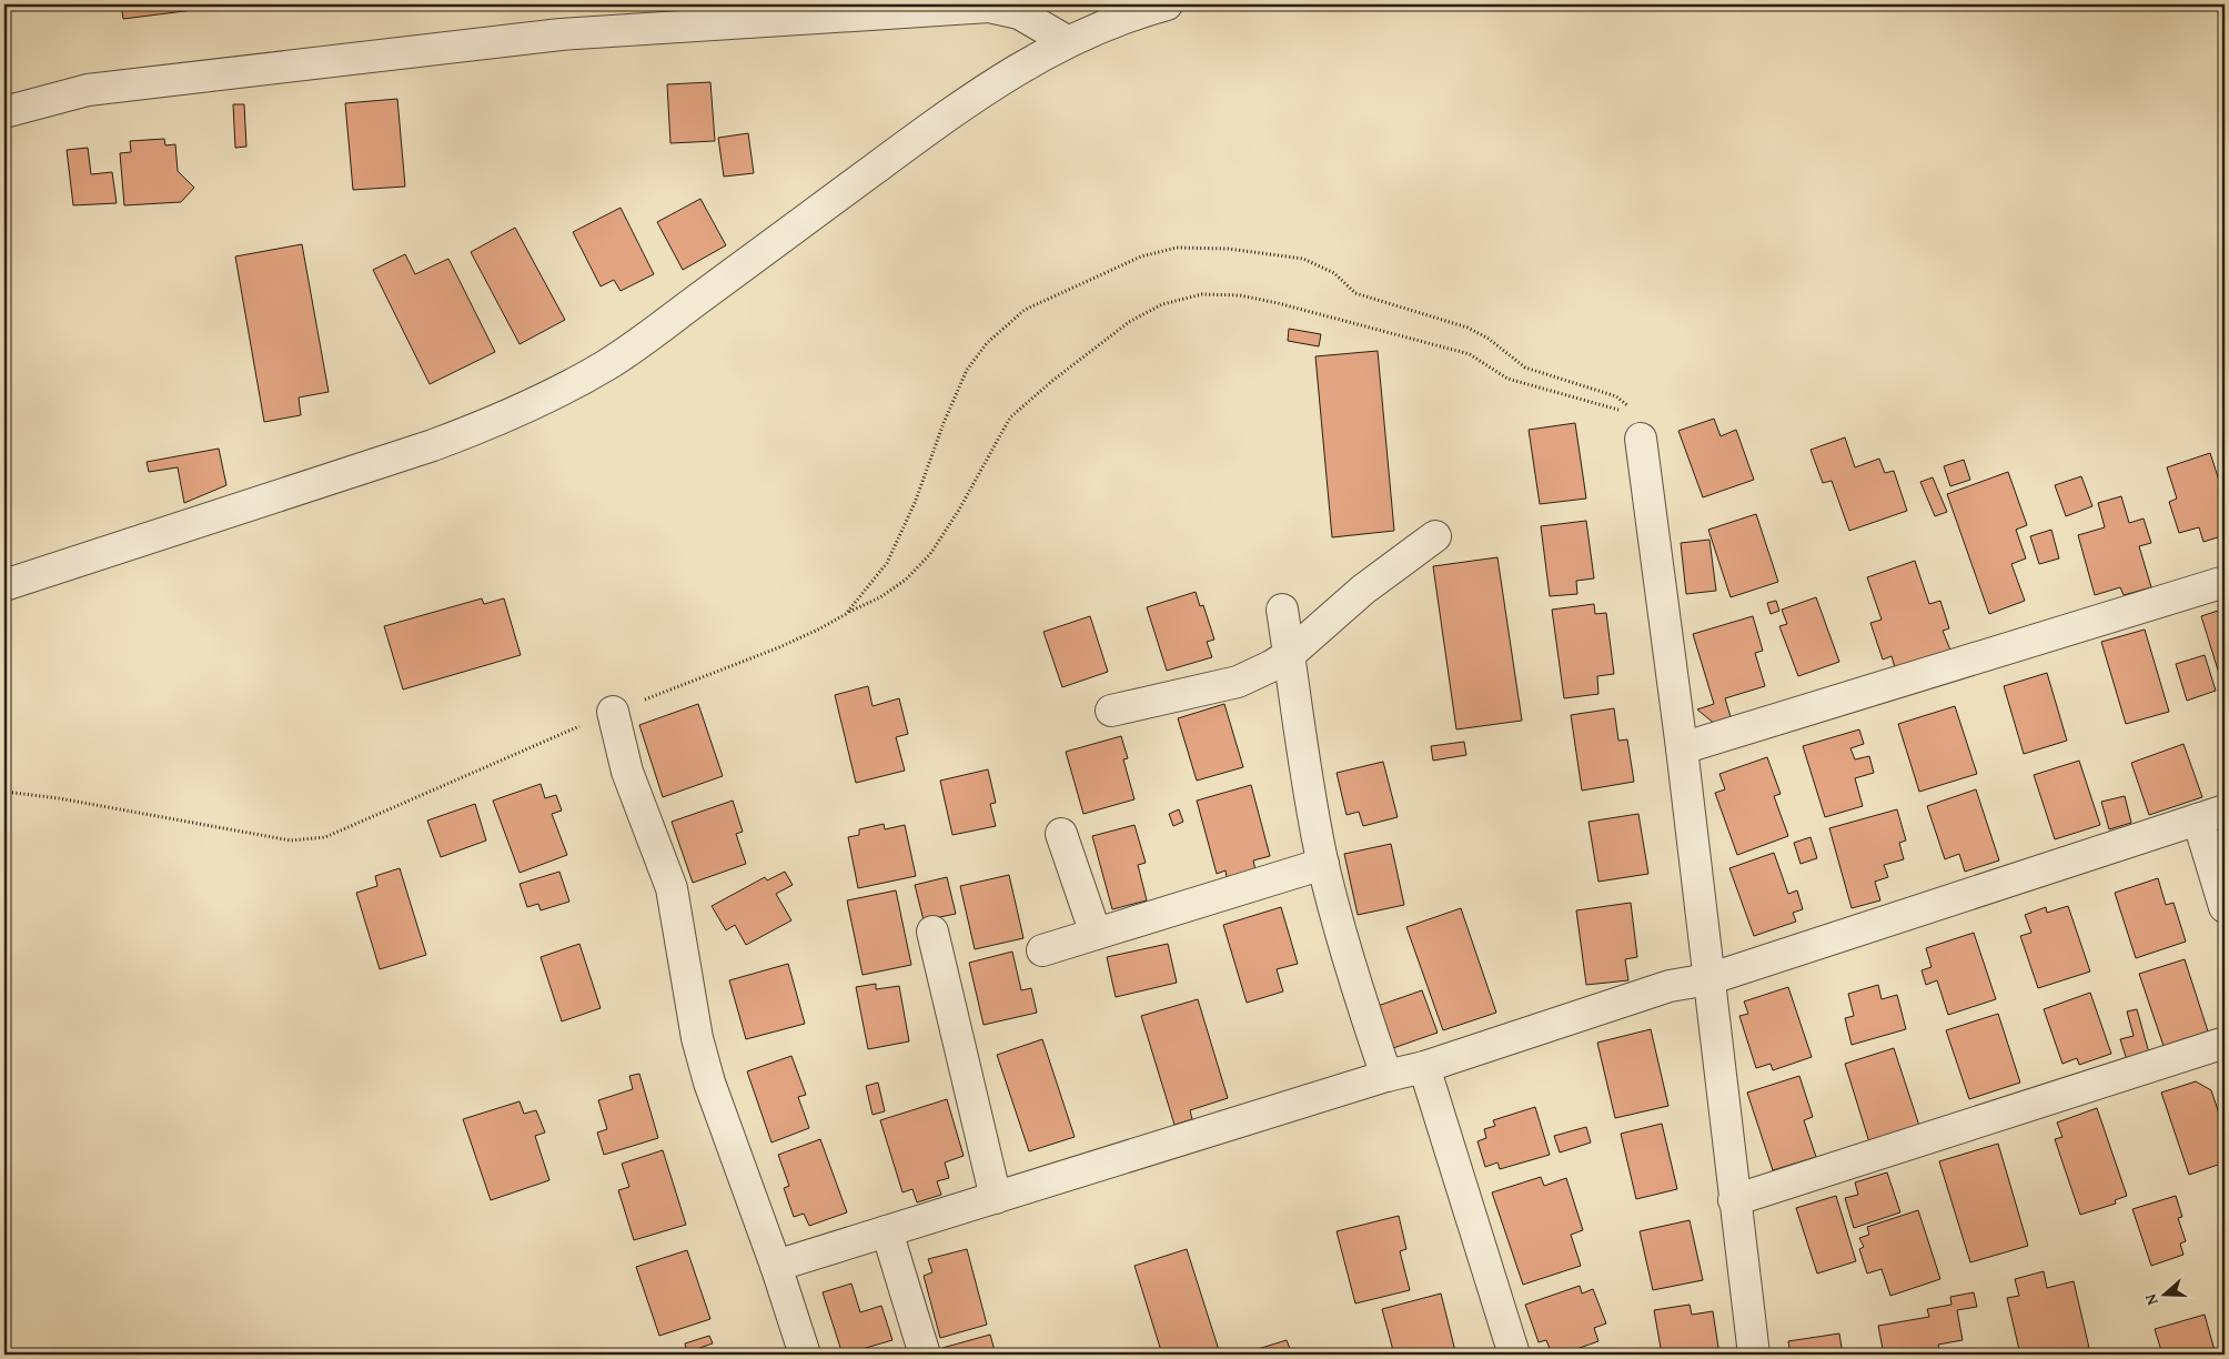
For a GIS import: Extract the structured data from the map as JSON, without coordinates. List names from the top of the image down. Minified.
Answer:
{"north":"left"}
